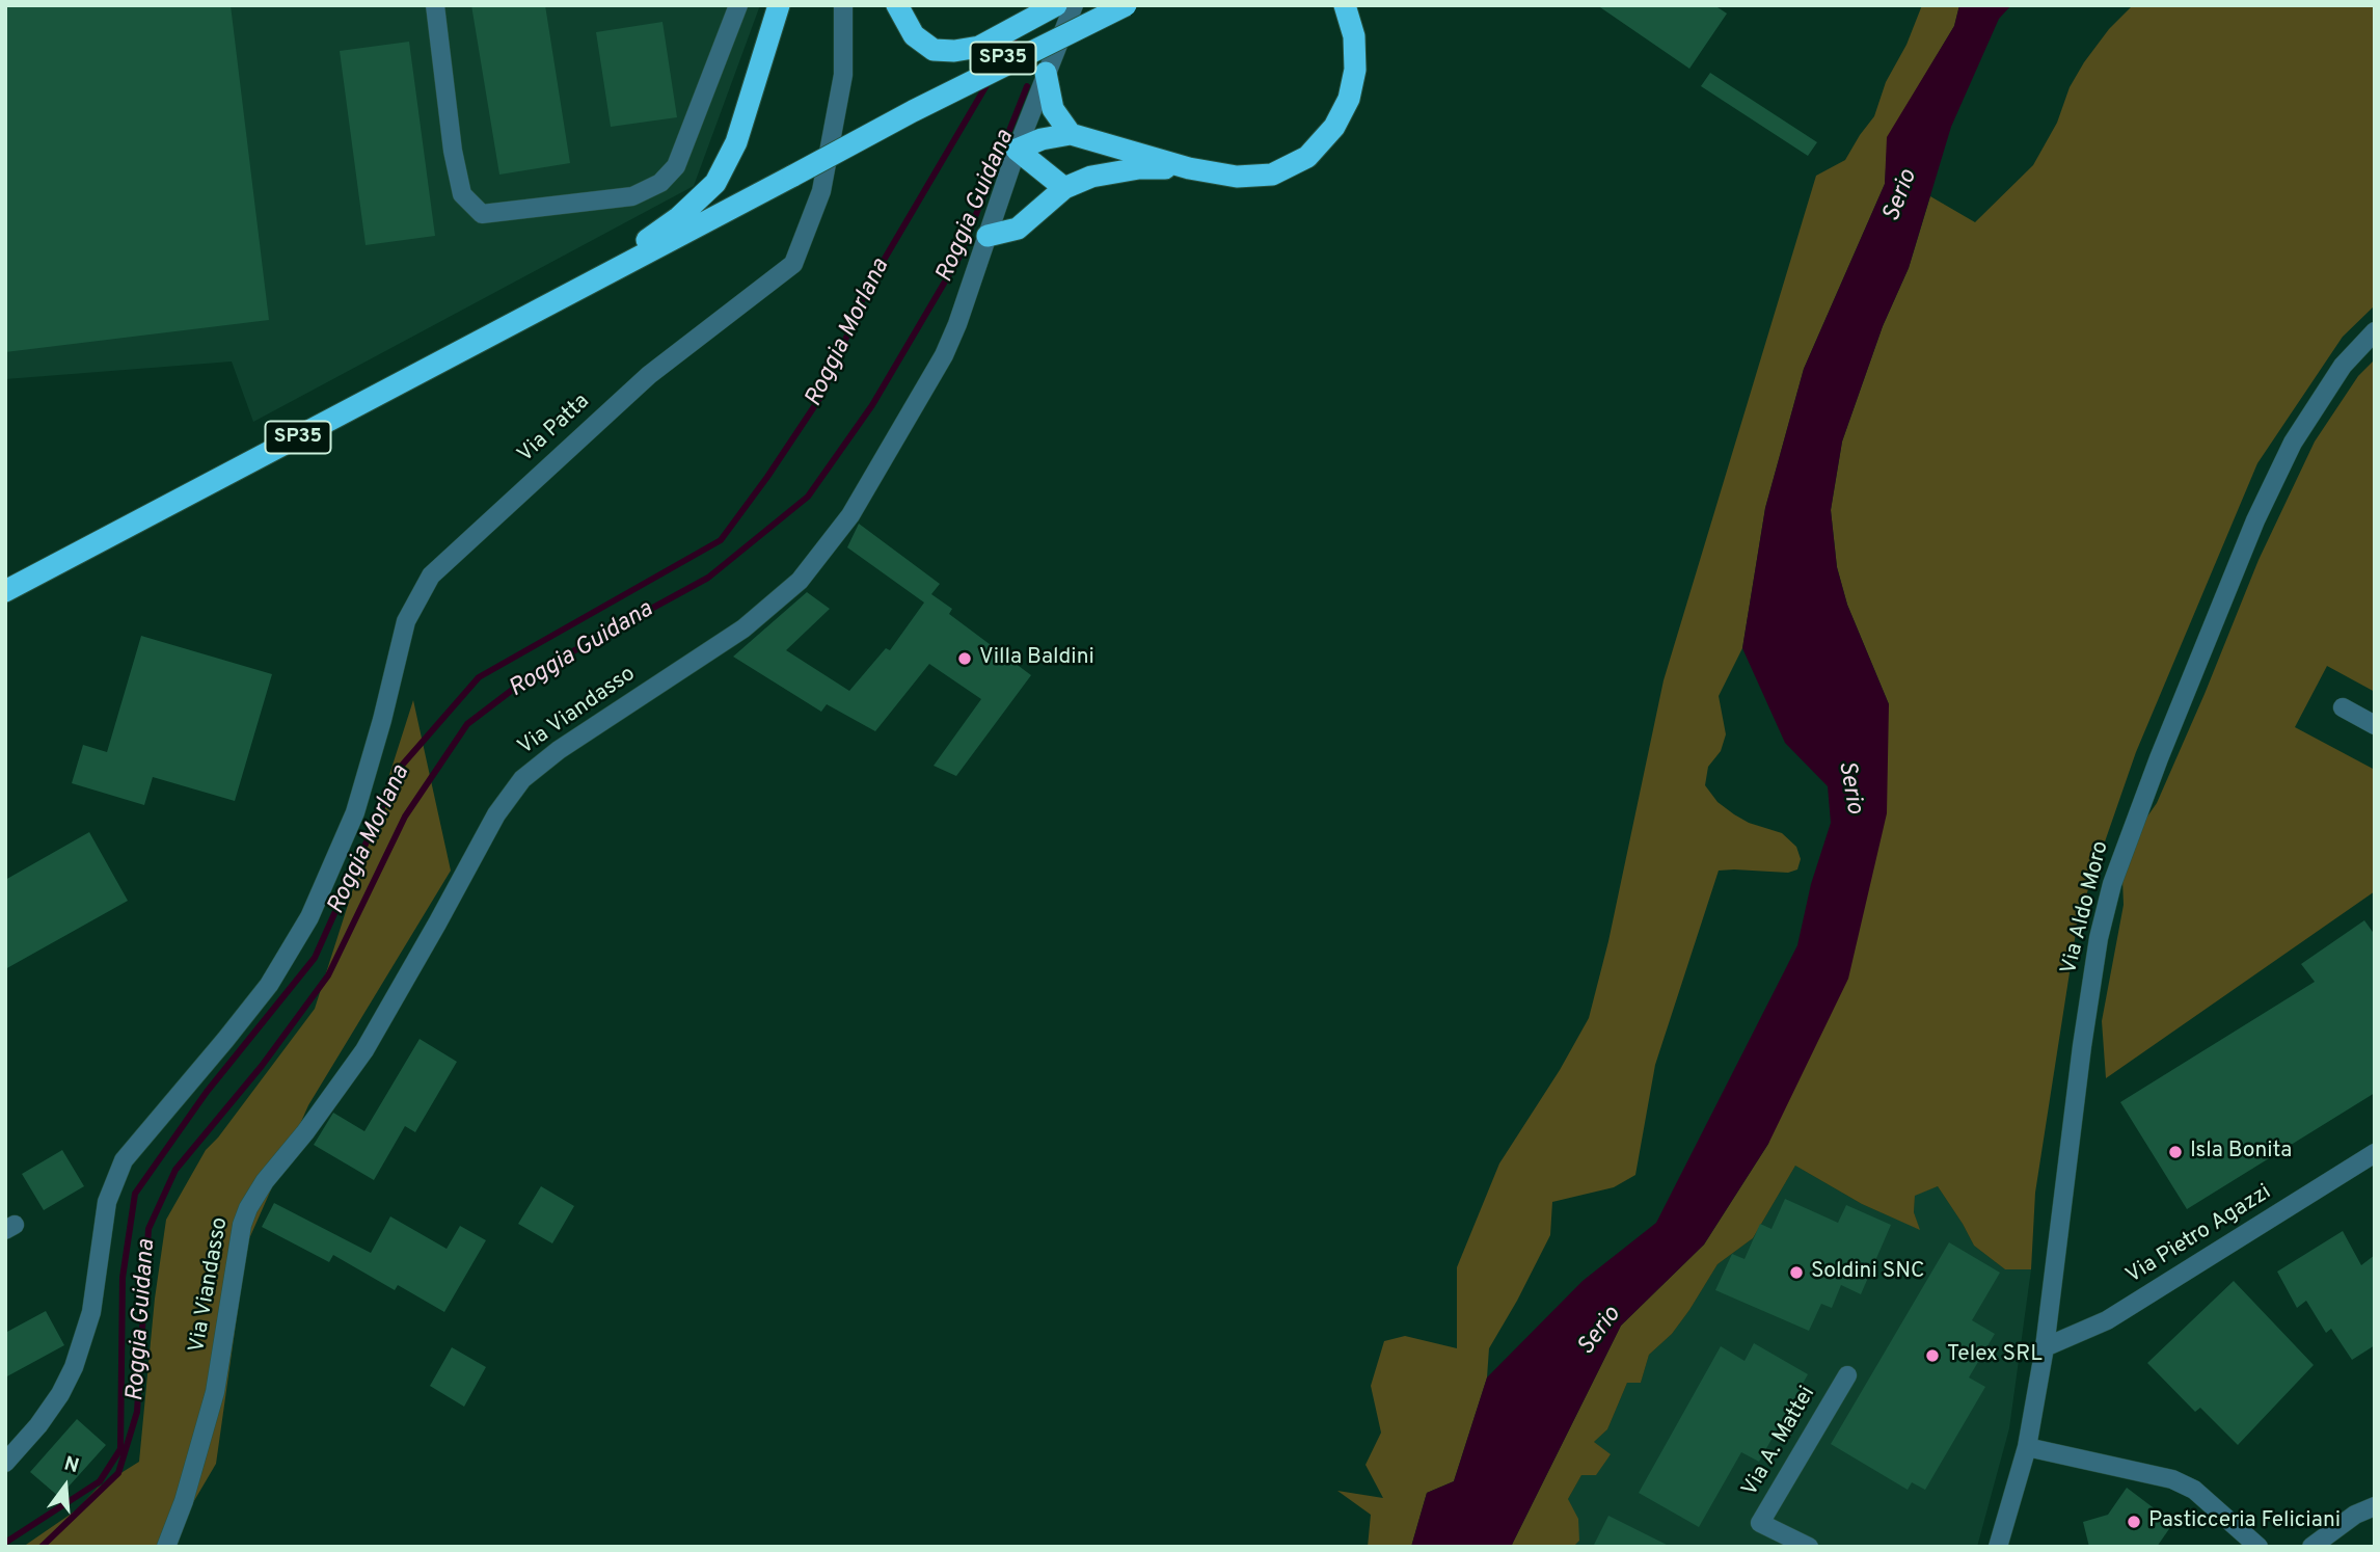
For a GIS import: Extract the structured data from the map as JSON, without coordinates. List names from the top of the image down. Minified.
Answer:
{"streets":{"highway":["SP35"],"street":["Via Patta","Via Viandasso","Via Aldo Moro","Via Pietro Agazzi","Via A. Mattei"]},"crossings":[["Via Aldo Moro","Via Pietro Agazzi"]],"water":["Serio","Roggia Guidana","Roggia Morlana"],"places":["Villa Baldini","Isla Bonita","Soldini SNC","Telex SRL","Pasticceria Feliciani"],"north":"top"}
